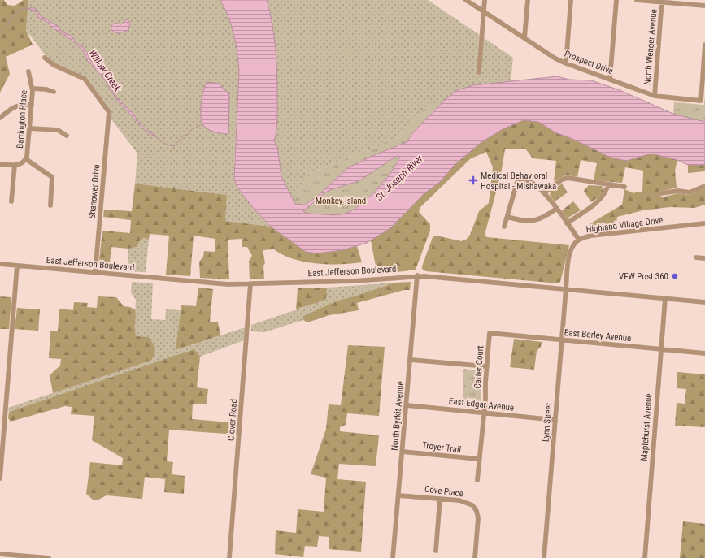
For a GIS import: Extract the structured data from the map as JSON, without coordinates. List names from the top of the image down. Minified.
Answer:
{"streets":{"street":["North Wenger Avenue","Prospect Drive","Barrington Place","Shanower Drive","Highland Village Drive","East Jefferson Boulevard","East Borley Avenue","Carter Court","East Edgar Avenue","North Byrkit Avenue","Clover Road","Lynn Street","Maplehurst Avenue","Troyer Trail","Cove Place"]},"crossings":[["North Wenger Avenue","Prospect Drive"],["Shanower Drive","East Jefferson Boulevard"],["Highland Village Drive","East Jefferson Boulevard"],["Highland Village Drive","Lynn Street"],["East Jefferson Boulevard","North Byrkit Avenue"],["East Jefferson Boulevard","Clover Road"],["East Jefferson Boulevard","Lynn Street"],["East Jefferson Boulevard","Maplehurst Avenue"],["East Borley Avenue","Carter Court"],["East Borley Avenue","Lynn Street"],["East Borley Avenue","Maplehurst Avenue"],["Carter Court","East Edgar Avenue"],["Carter Court","Troyer Trail"],["East Edgar Avenue","North Byrkit Avenue"],["East Edgar Avenue","Lynn Street"],["North Byrkit Avenue","Troyer Trail"],["North Byrkit Avenue","Cove Place"]],"water":["Willow Creek","St. Joseph River"],"parks":["Monkey Island"],"places":{"health":["Medical Behavioral Hospital - Mishawaka"],"other":["VFW Post 360"]}}
